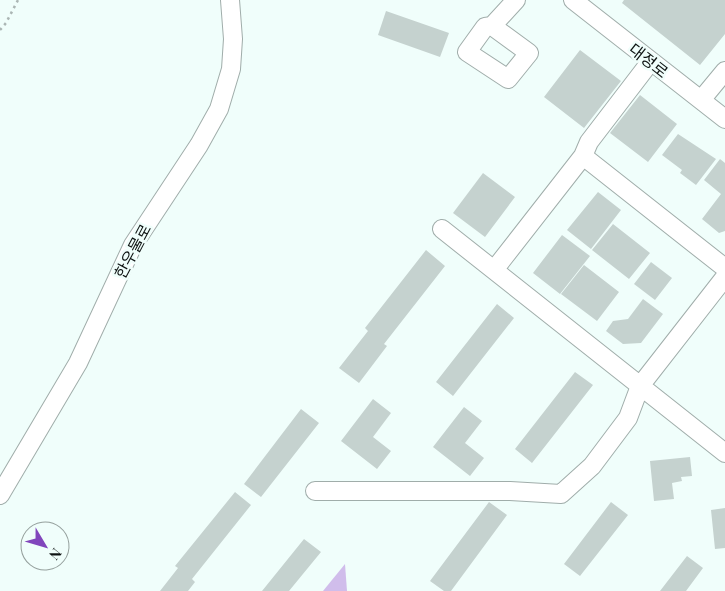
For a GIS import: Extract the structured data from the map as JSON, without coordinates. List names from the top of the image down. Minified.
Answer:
{"streets":{"street":["대정로","한우물로"]},"north":"bottom right"}
